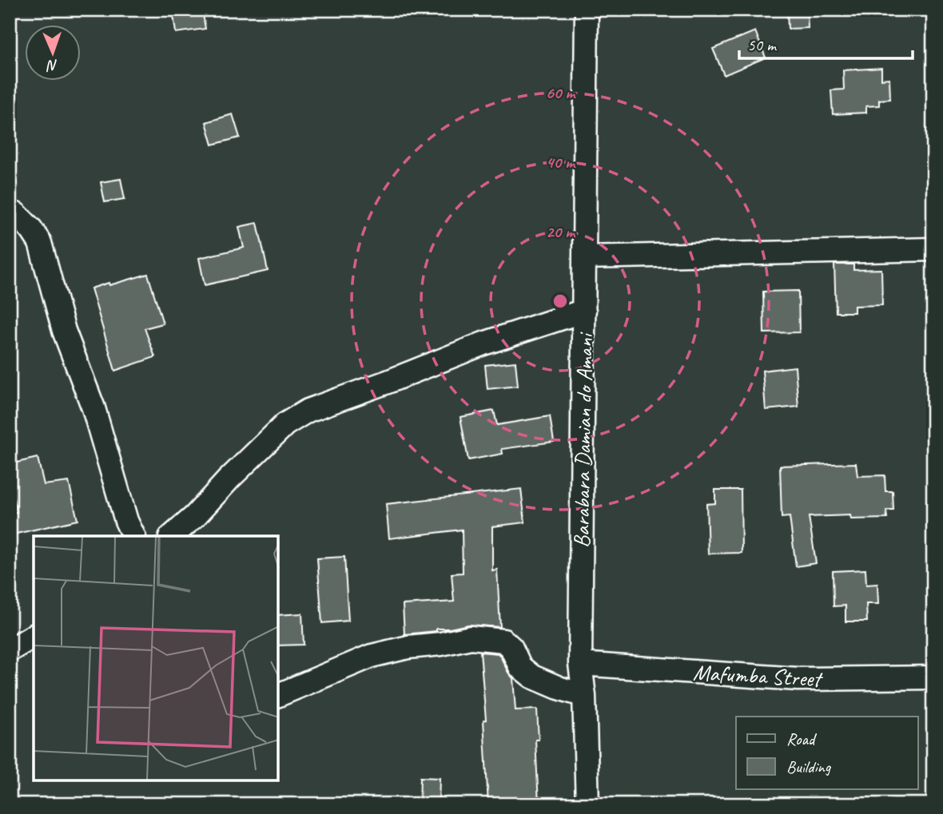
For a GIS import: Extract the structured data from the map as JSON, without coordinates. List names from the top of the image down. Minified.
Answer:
{"streets":{"street":["Barabara Damian do Amani","Mafumba Street"]},"crossings":[["Barabara Damian do Amani","Mafumba Street"]],"legend":["Road","Building"],"scale_bar":"50 m","north":"bottom","rings":["60 m","40 m","20 m"]}
